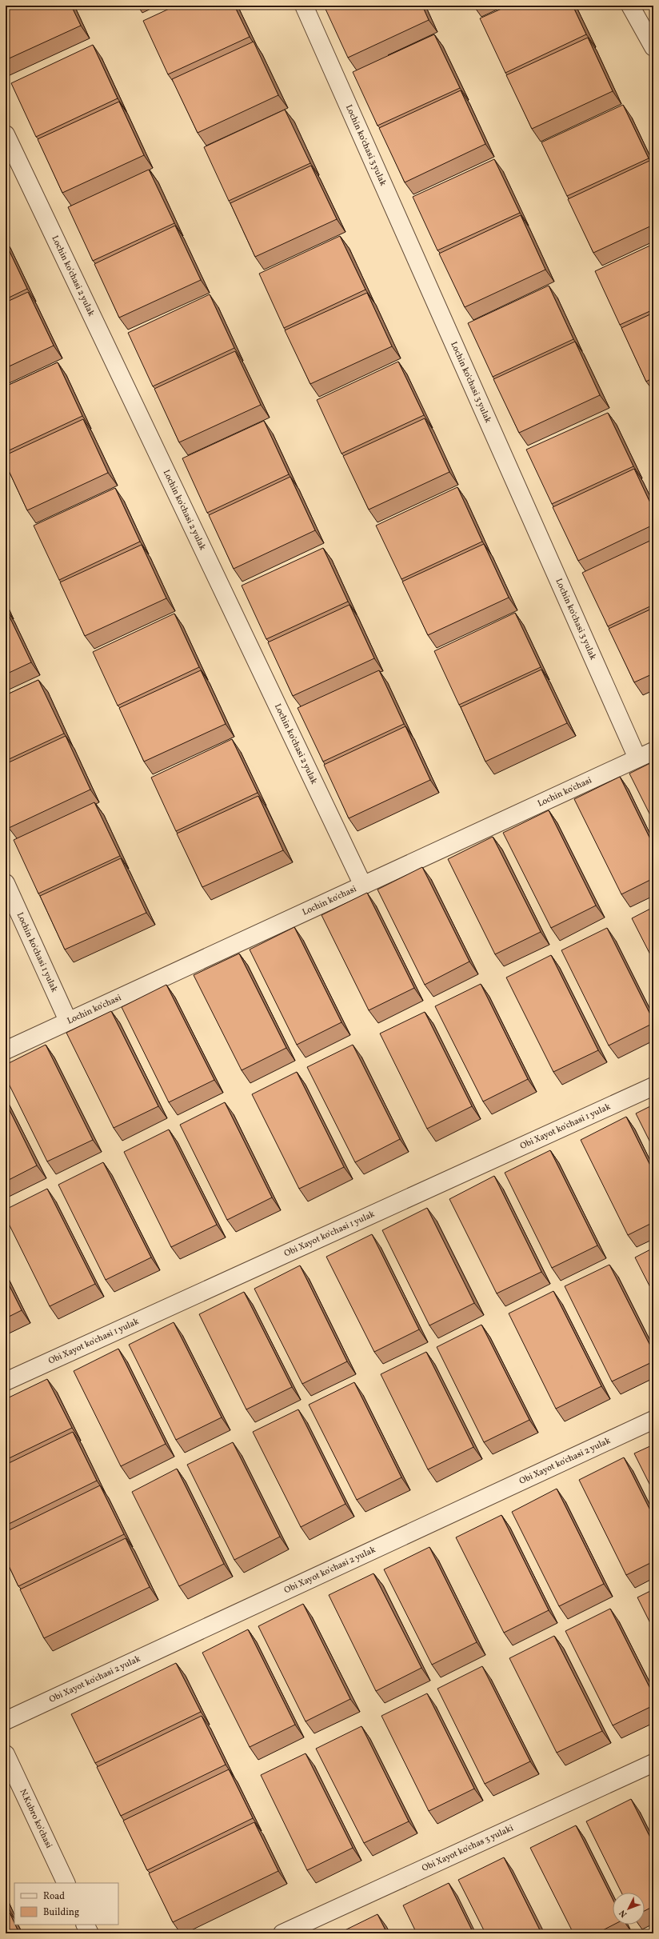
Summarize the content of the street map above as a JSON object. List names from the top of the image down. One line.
{"streets":{"street":["Lochin ko'chasi 3 yulak","Lochin ko'chasi 2 yulak","Lochin ko'chasi","Lochin ko'chasi 1 yulak","Obi Xayot ko'chasi 1 yulak","Obi Xayot ko'chasi 2 yulak","N.Kubro ko'chasi","Obi Xayot ko'chas 3 yulaki"]},"crossings":[["Lochin ko'chasi 3 yulak","Lochin ko'chasi"],["Lochin ko'chasi 2 yulak","Lochin ko'chasi"],["Lochin ko'chasi","Lochin ko'chasi 1 yulak"]],"legend":["Road","Building"],"north":"bottom left"}
